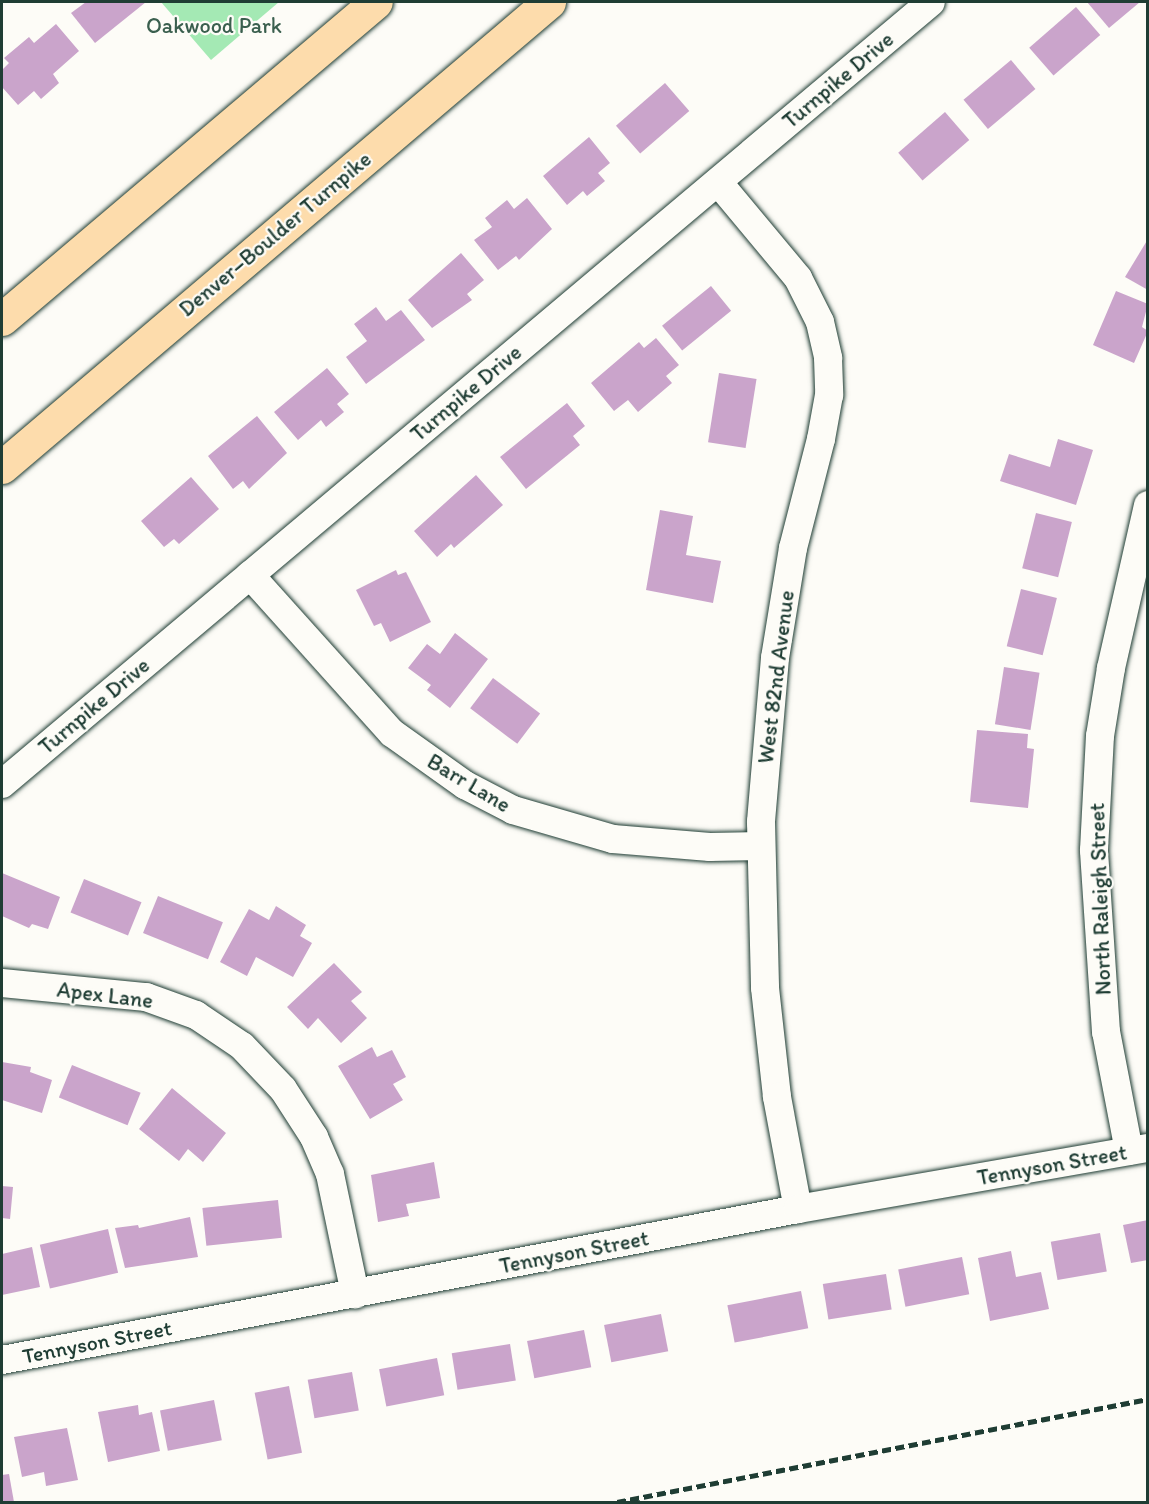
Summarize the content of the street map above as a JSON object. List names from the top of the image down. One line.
{"streets":{"highway":["Denver–Boulder Turnpike"],"street":["Turnpike Drive","West 82nd Avenue","Barr Lane","North Raleigh Street","Apex Lane","Tennyson Street"]},"crossings":[["Turnpike Drive","West 82nd Avenue"],["Turnpike Drive","Barr Lane"],["West 82nd Avenue","Barr Lane"],["West 82nd Avenue","Tennyson Street"],["North Raleigh Street","Tennyson Street"],["Apex Lane","Tennyson Street"]],"parks":["Oakwood Park"]}
